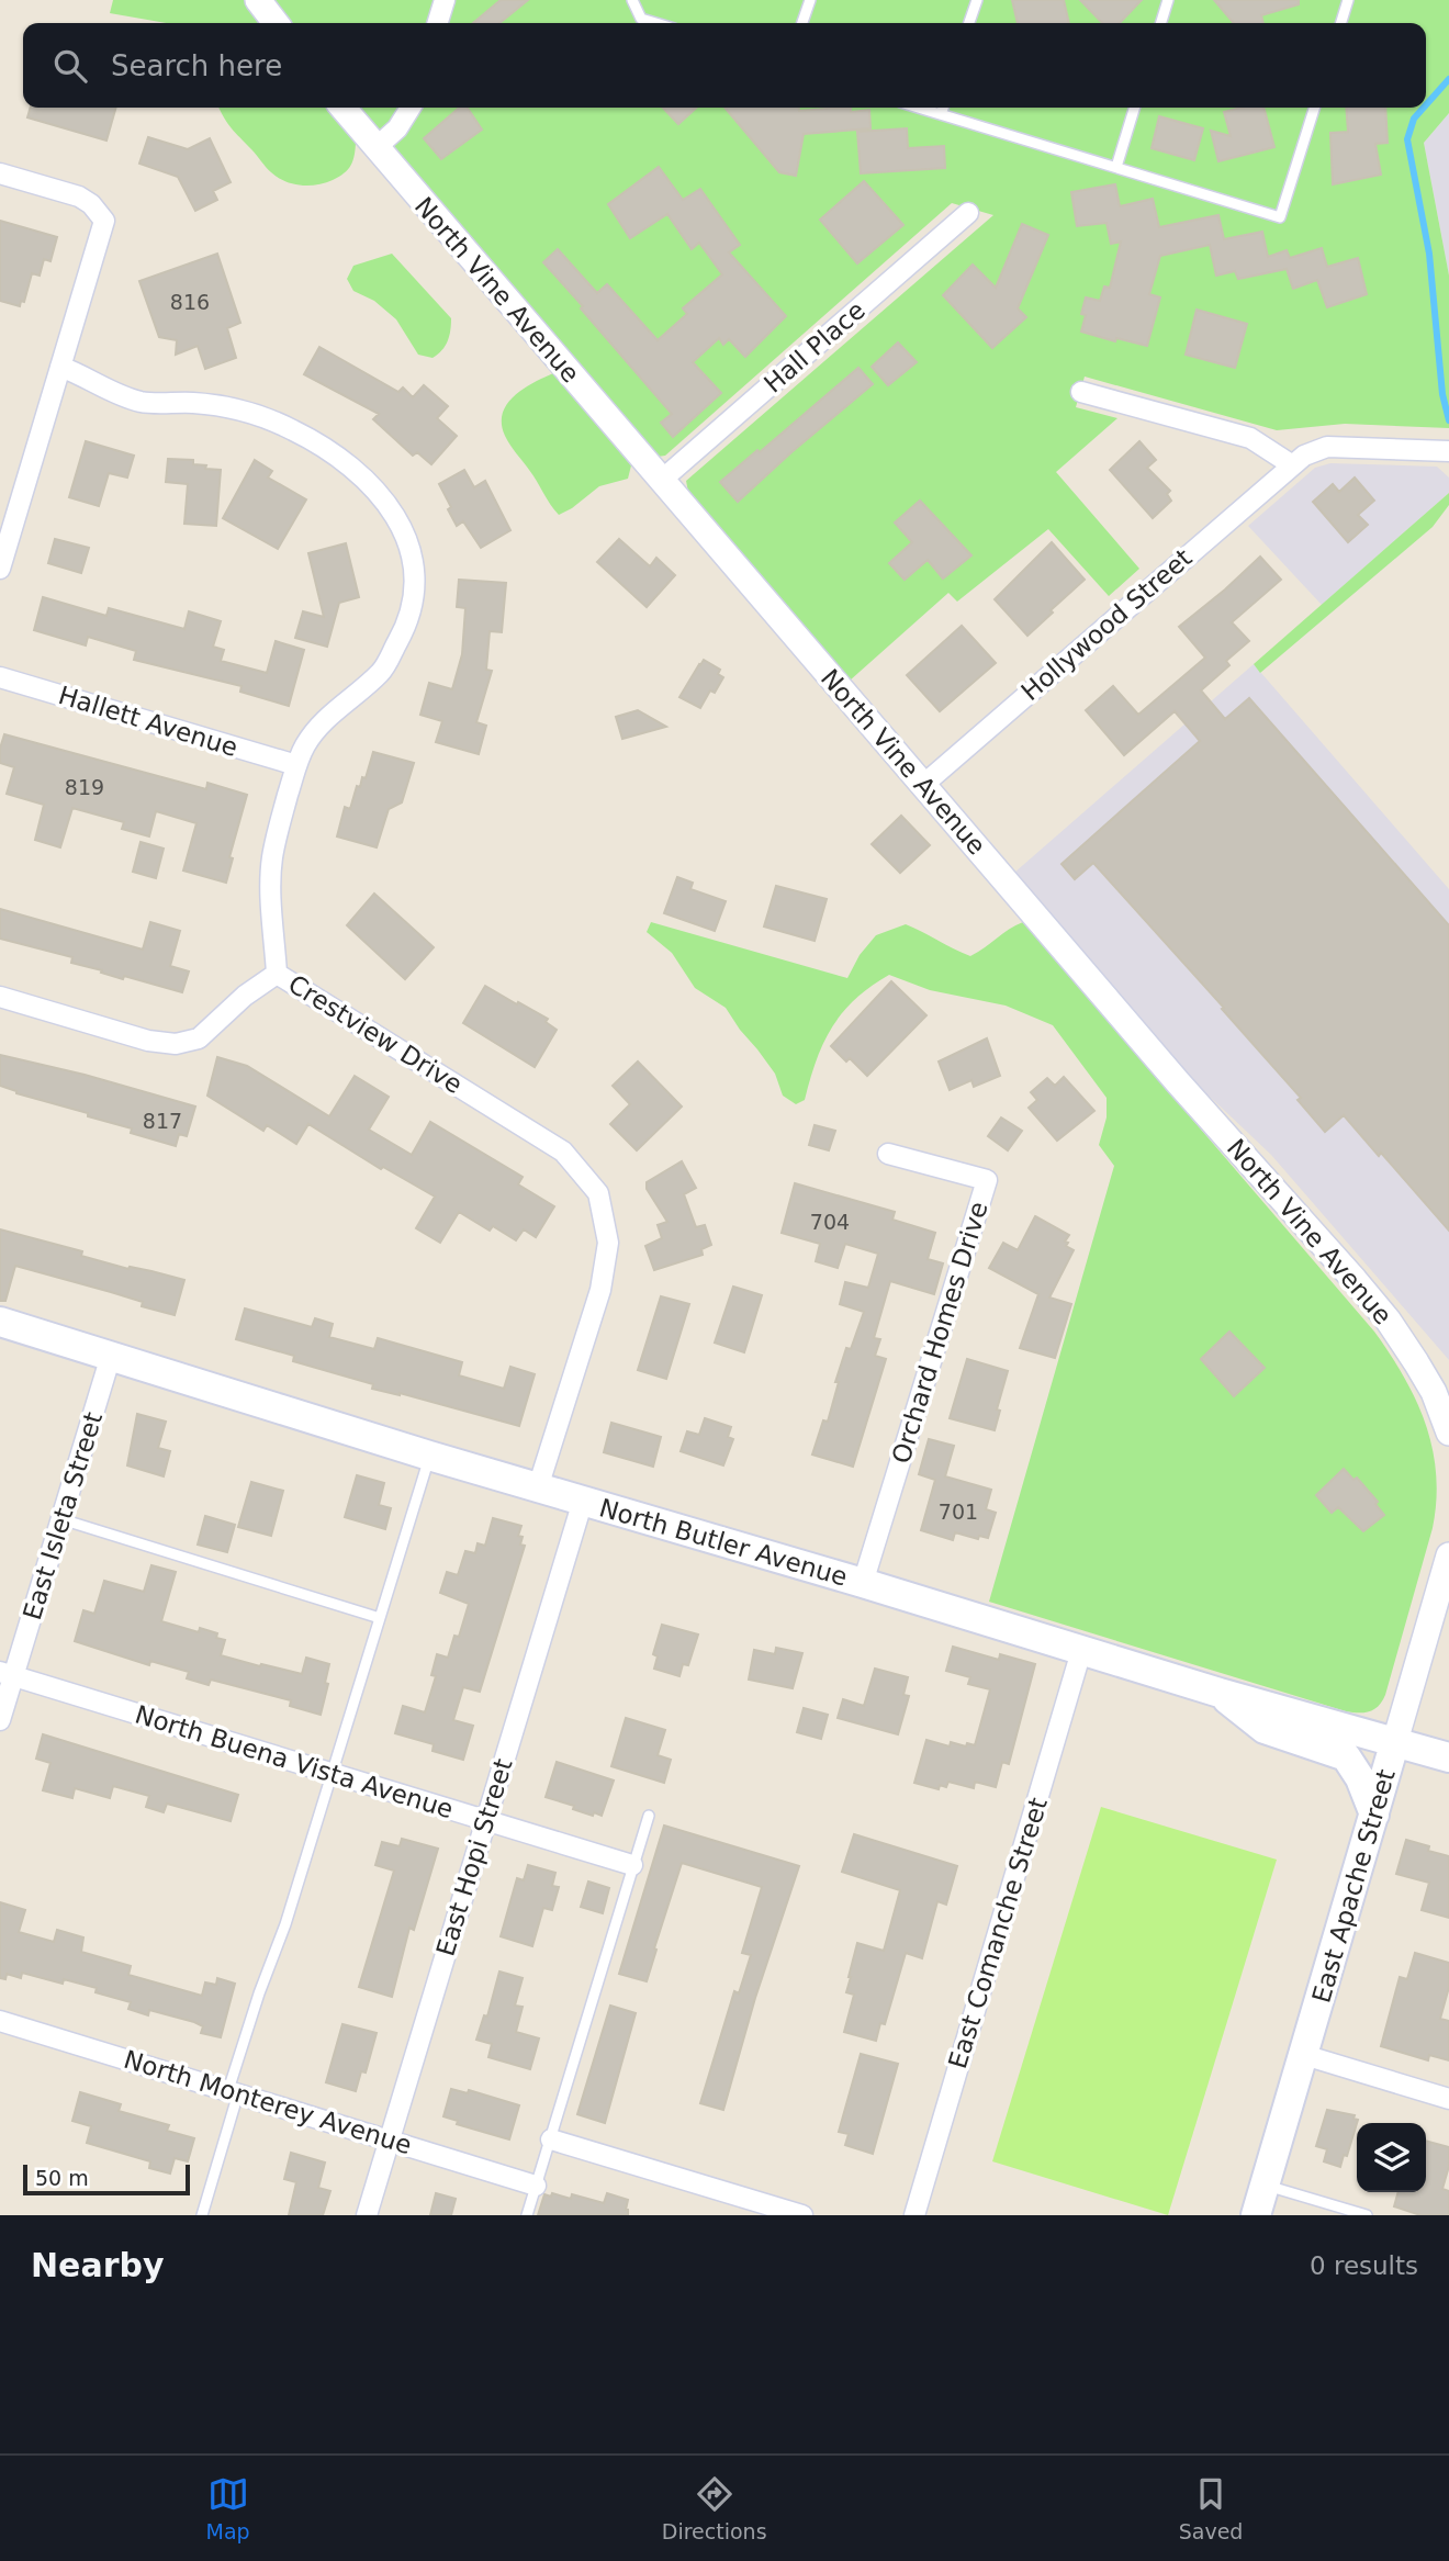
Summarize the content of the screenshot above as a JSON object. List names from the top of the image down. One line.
{"streets":{"main road":["North Butler Avenue","East Apache Street"],"street":["North Vine Avenue","Hall Place","Hollywood Street","Hallett Avenue","Crestview Drive","Orchard Homes Drive","East Isleta Street","North Buena Vista Avenue","East Hopi Street","East Comanche Street","North Monterey Avenue"]},"crossings":[["North Vine Avenue","Hall Place"],["North Vine Avenue","Hollywood Street"],["Hallett Avenue","Crestview Drive"],["Crestview Drive","North Butler Avenue"],["Orchard Homes Drive","North Butler Avenue"],["East Isleta Street","North Butler Avenue"],["East Isleta Street","North Buena Vista Avenue"],["North Butler Avenue","East Hopi Street"],["North Butler Avenue","East Apache Street"],["North Butler Avenue","East Comanche Street"],["North Buena Vista Avenue","East Hopi Street"],["East Hopi Street","North Monterey Avenue"]],"house_numbers":["816","819","817","704","701"],"scale_bar":"50 m","page":{"search":"Search here","scale":"50 m","heading":["Nearby","0 results"],"nav":["Map","Directions","Saved"]}}
